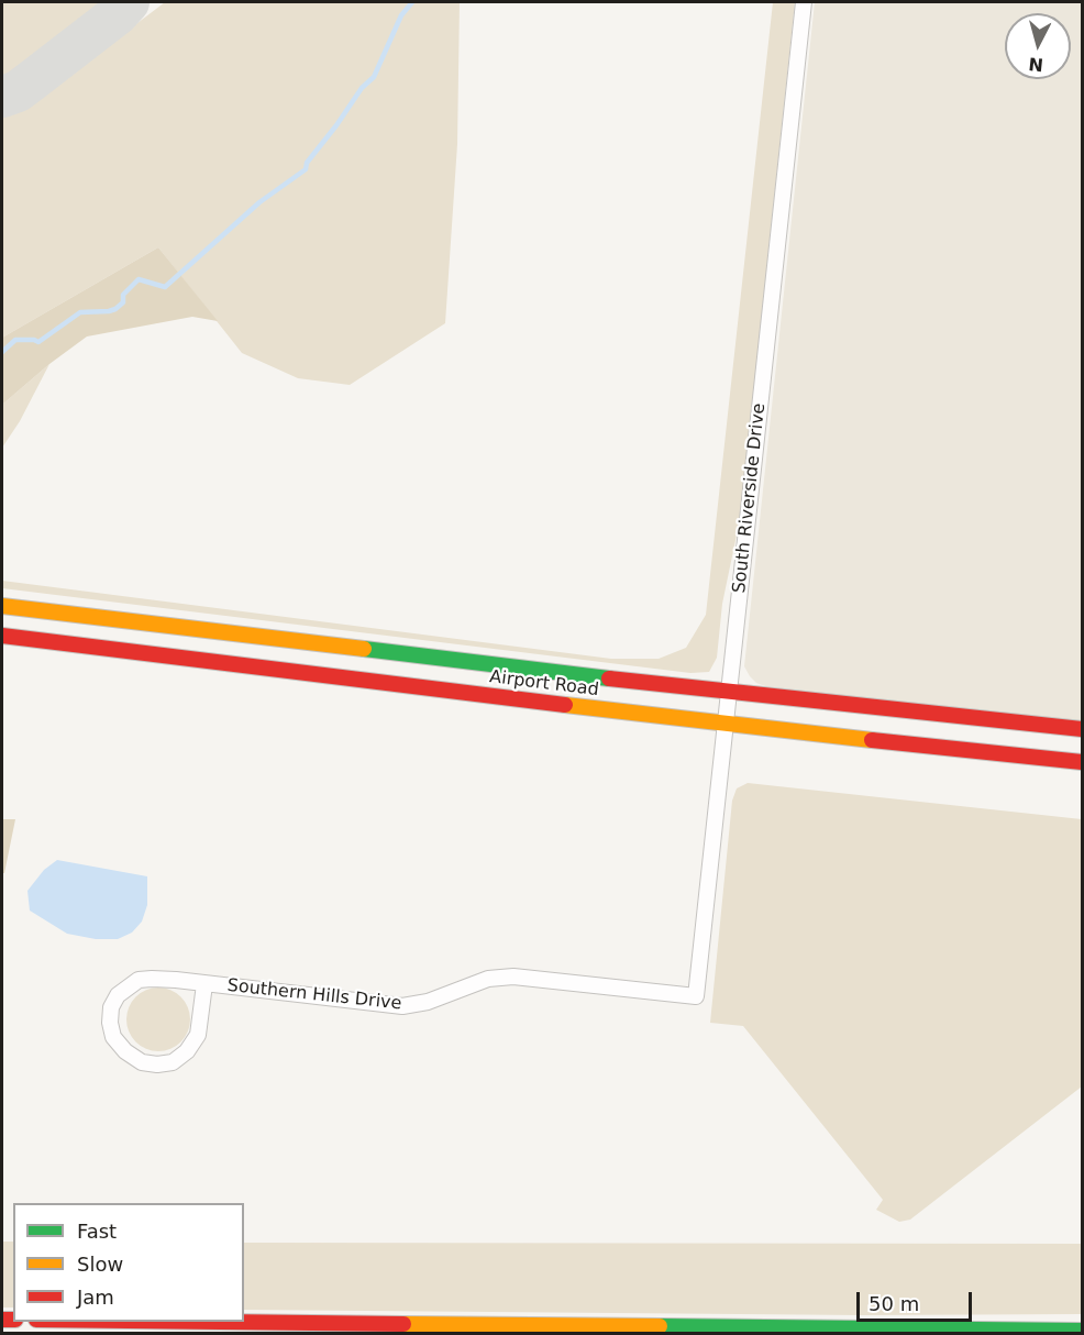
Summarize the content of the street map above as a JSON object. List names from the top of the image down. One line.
{"streets":{"main road":["Airport Road"],"street":["South Riverside Drive","Southern Hills Drive"]},"crossings":[["South Riverside Drive","Airport Road"],["South Riverside Drive","Southern Hills Drive"]],"legend":["Fast","Slow","Jam"],"scale_bar":"50 m","north":"bottom"}
